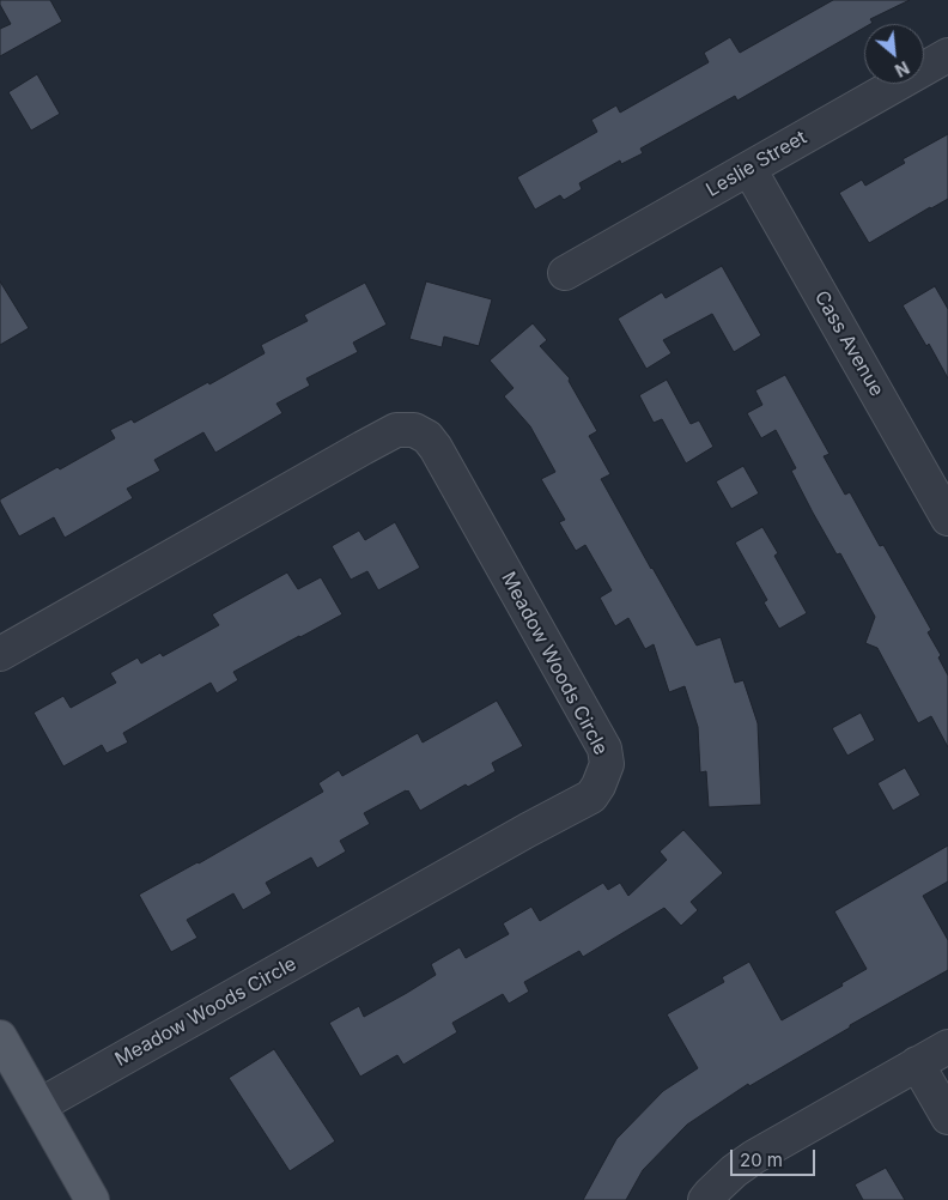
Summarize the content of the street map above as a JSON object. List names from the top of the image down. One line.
{"streets":{"street":["Leslie Street","Cass Avenue","Meadow Woods Circle"]},"crossings":[["Leslie Street","Cass Avenue"]],"scale_bar":"20 m","north":"bottom right"}
